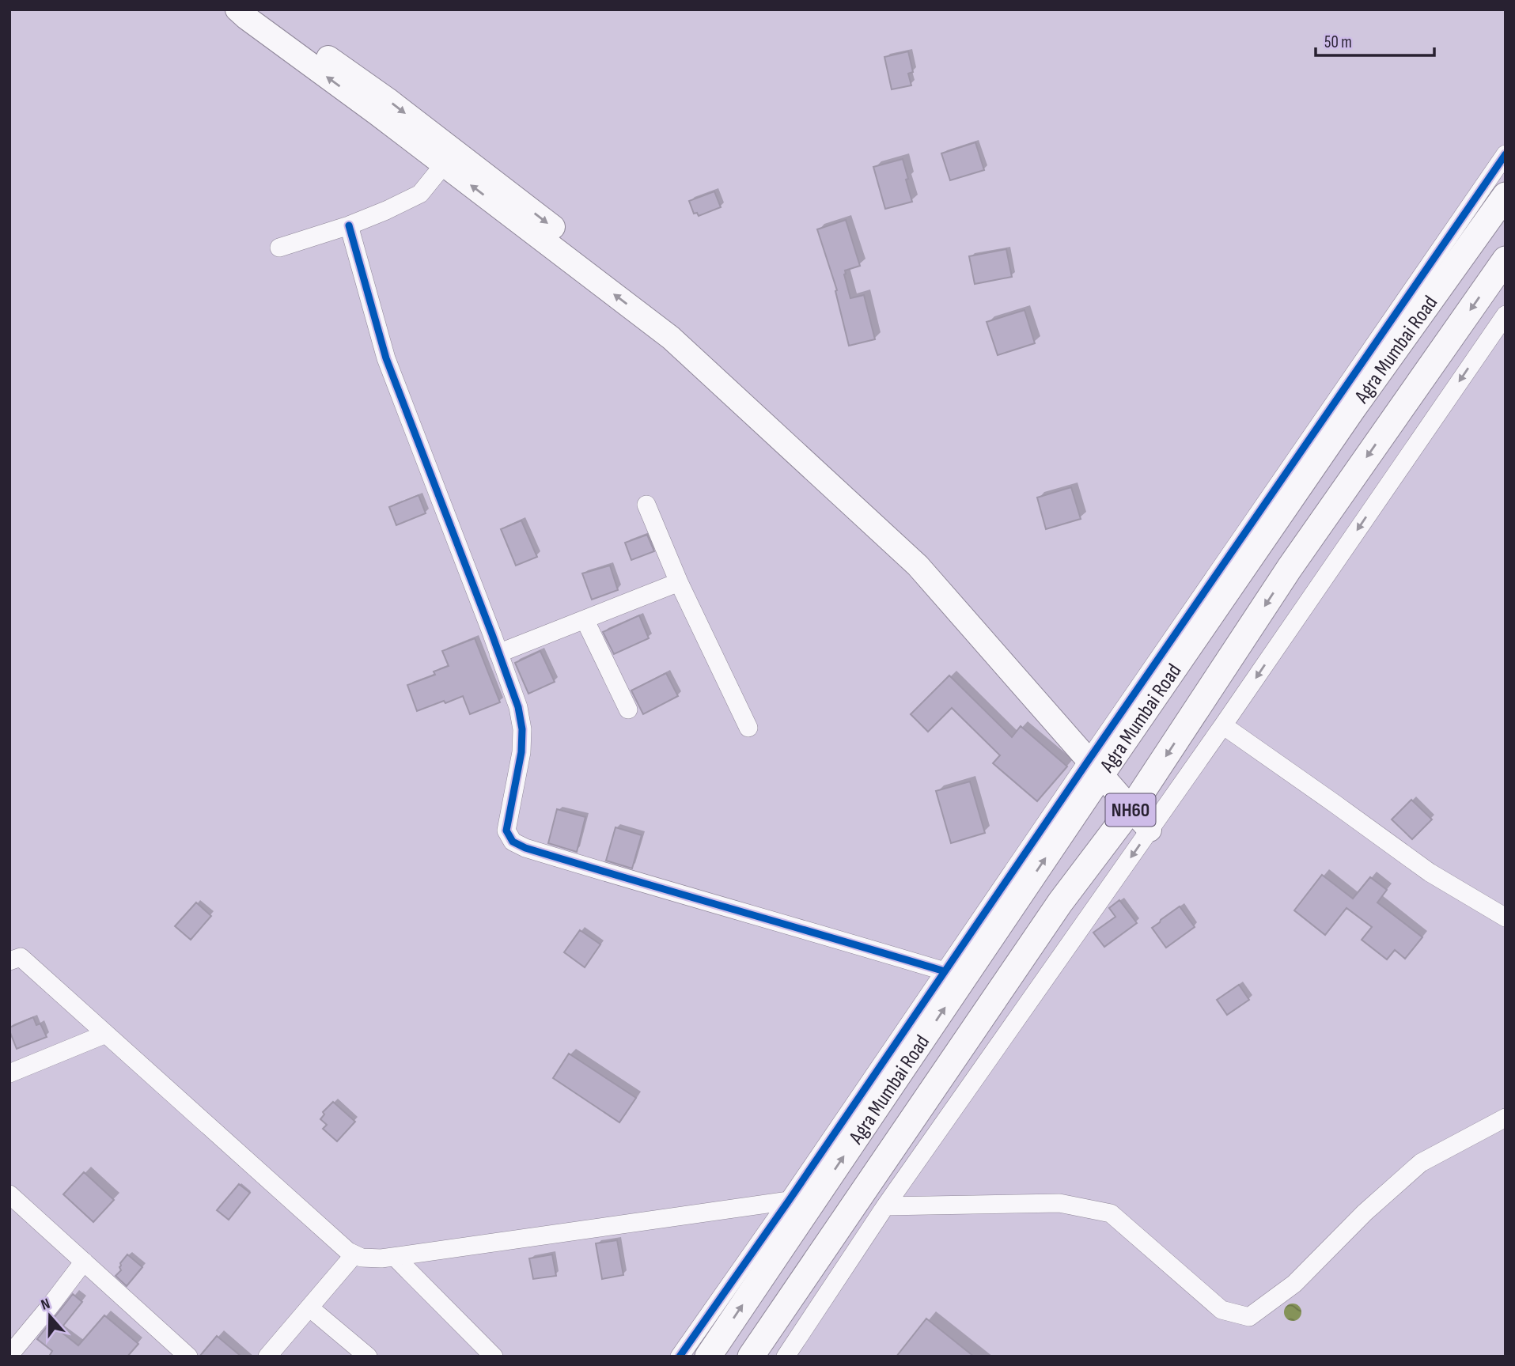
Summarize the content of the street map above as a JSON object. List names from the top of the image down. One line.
{"streets":{"highway":["Agra Mumbai Road","NH60"]},"scale_bar":"50 m","north":"top"}
